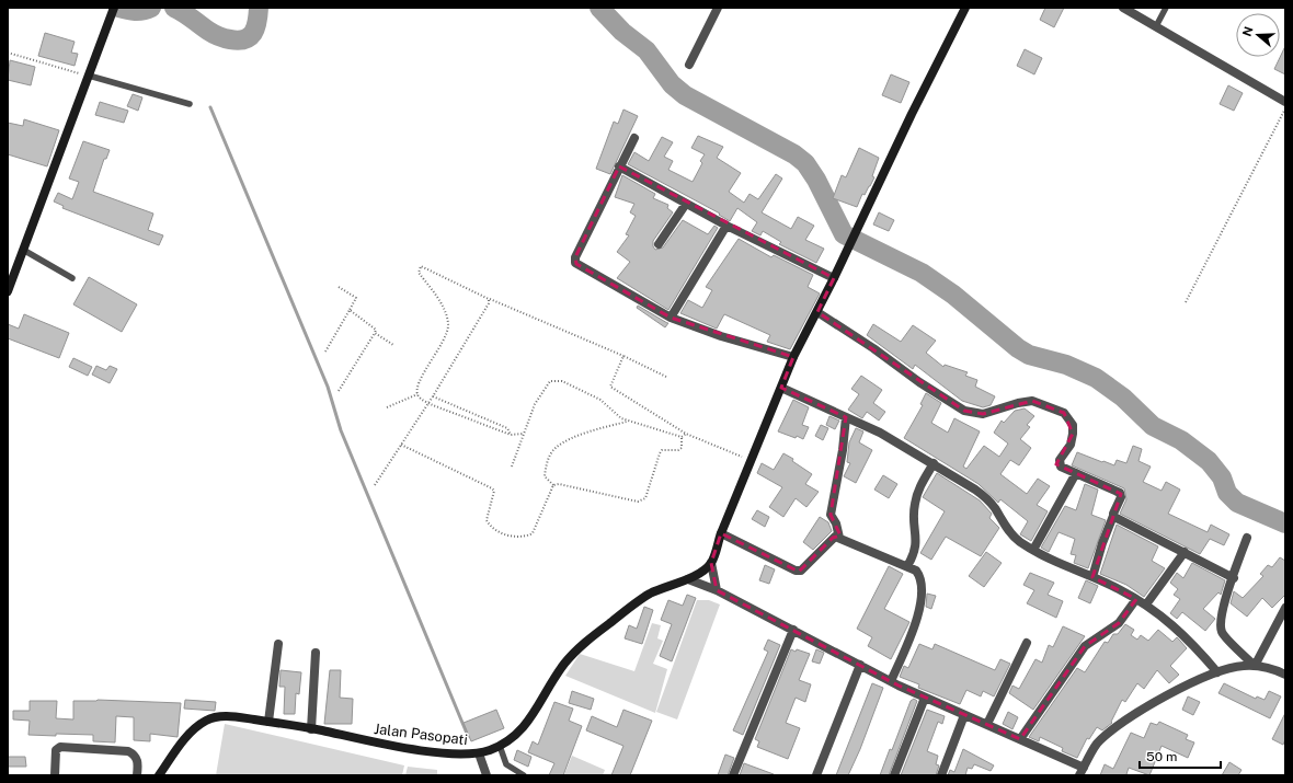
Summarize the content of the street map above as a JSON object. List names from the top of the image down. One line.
{"streets":{"street":["Jalan Pasopati"]},"scale_bar":"50 m","north":"left"}
